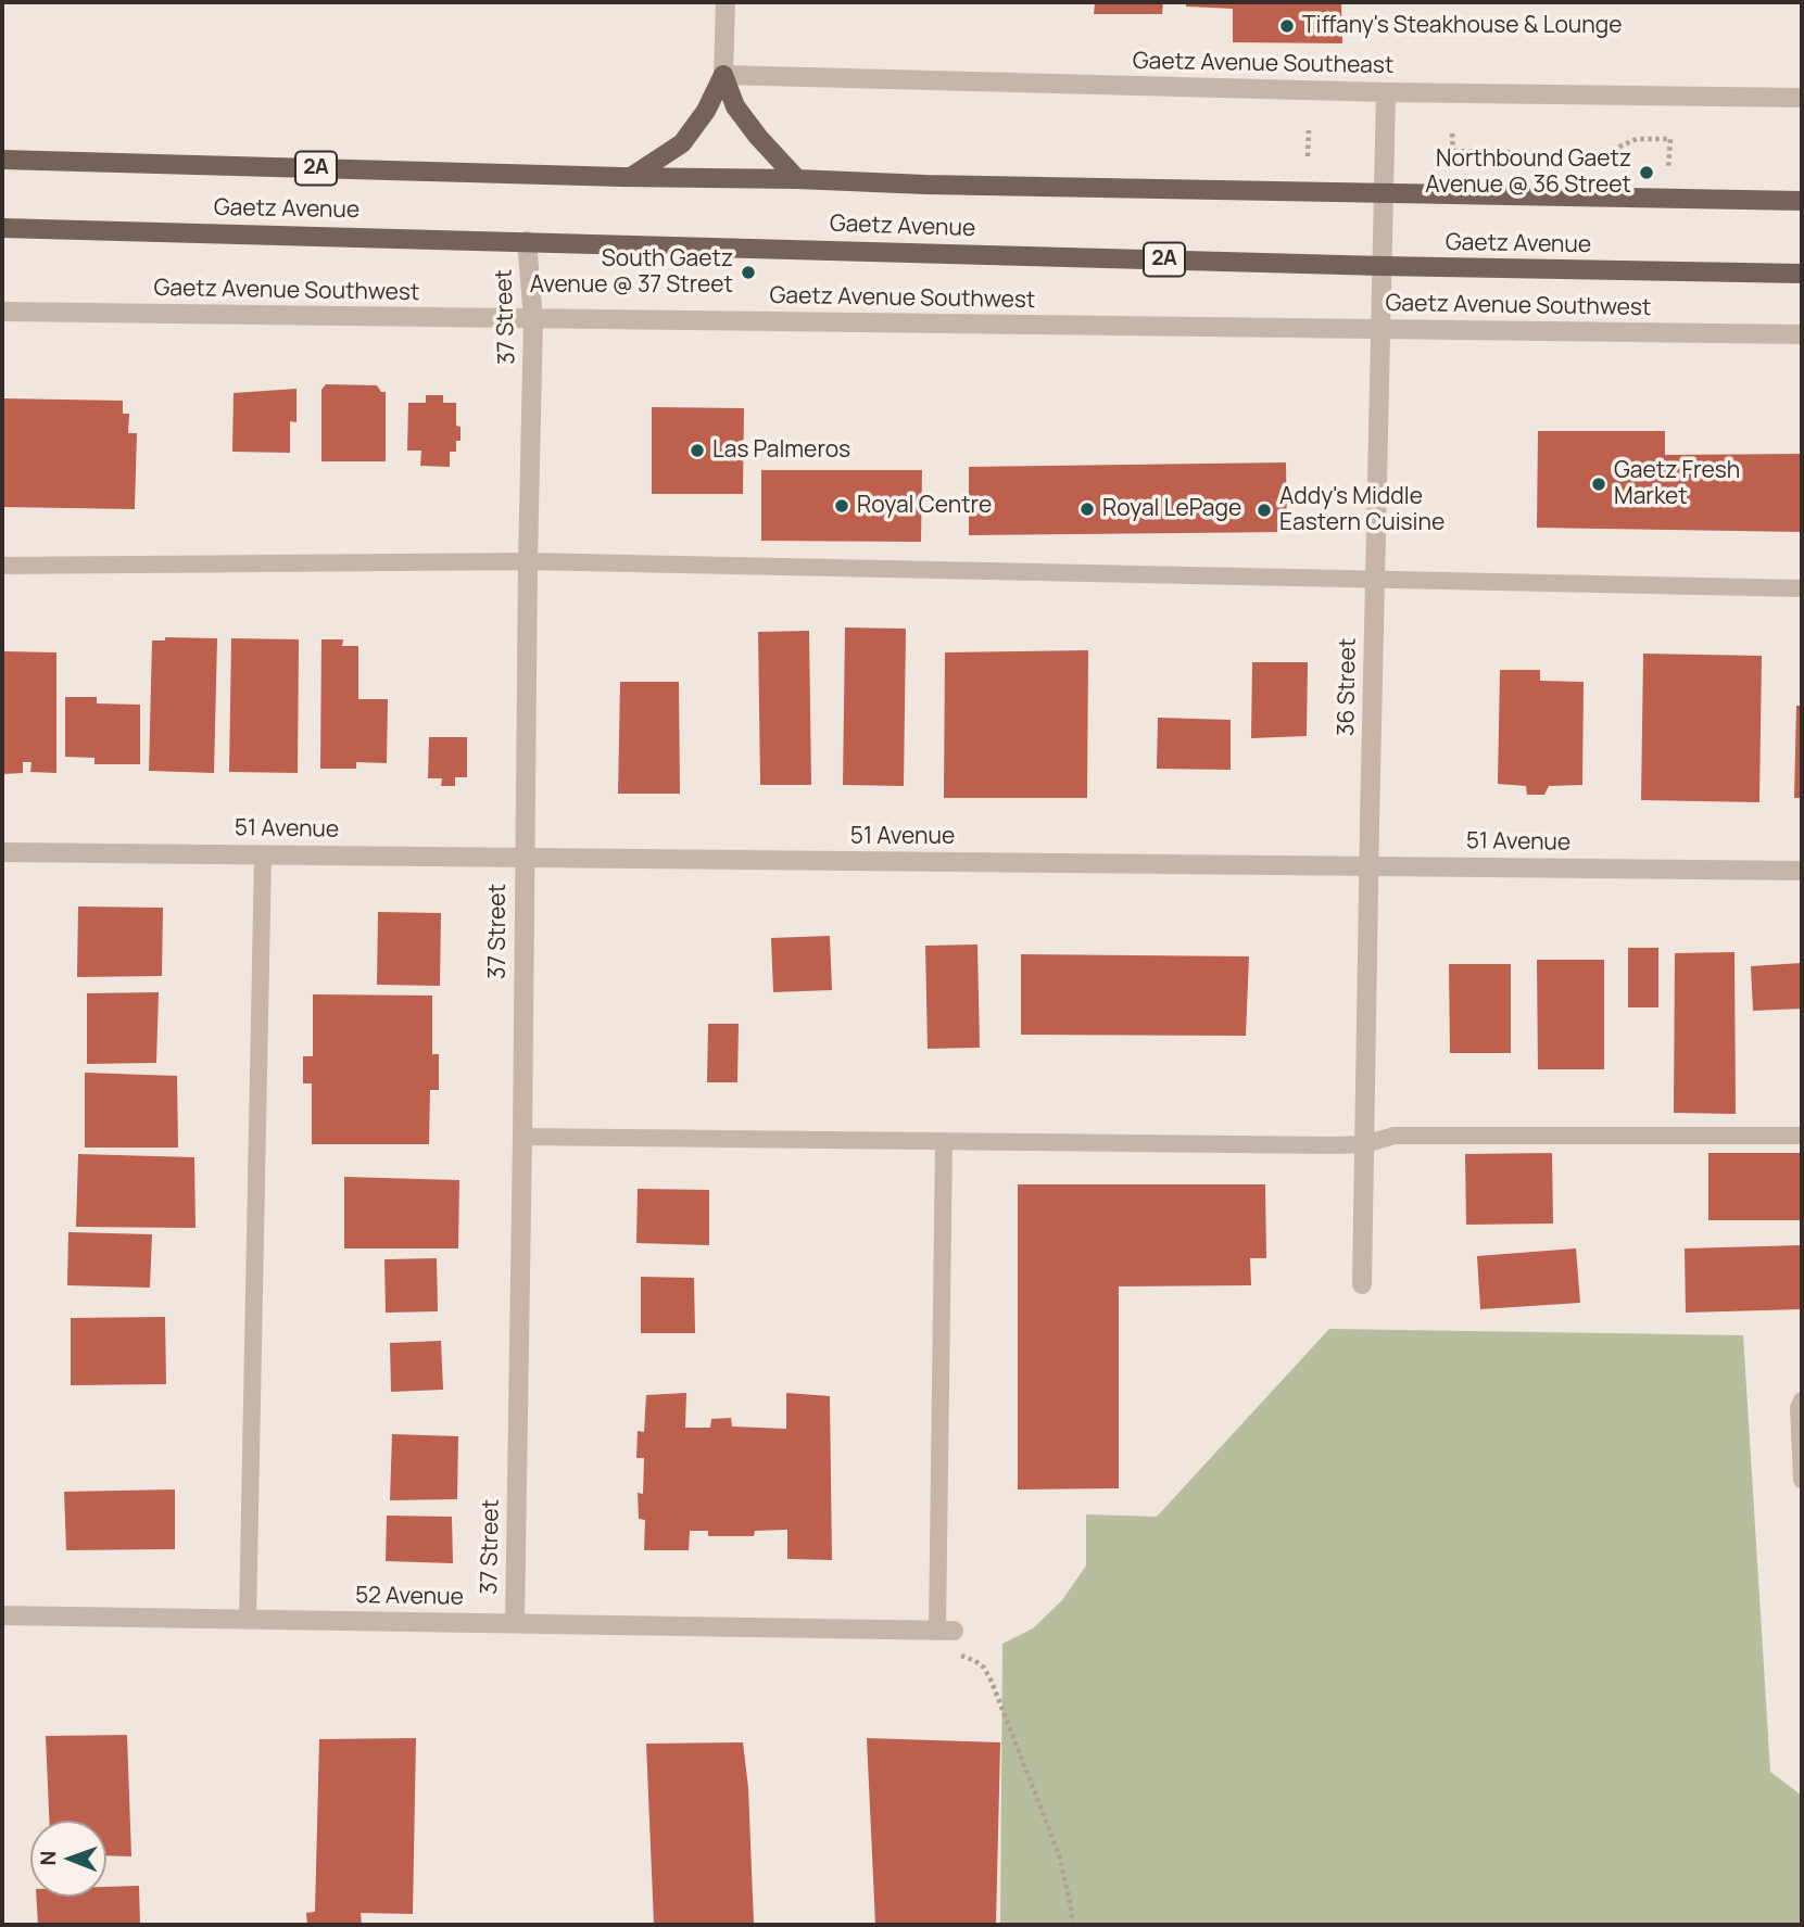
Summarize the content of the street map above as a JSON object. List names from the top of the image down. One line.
{"streets":{"main road":["2A","Gaetz Avenue"],"street":["Gaetz Avenue Southeast","Gaetz Avenue Southwest","37 Street","36 Street","51 Avenue","52 Avenue"]},"crossings":[["Gaetz Avenue Southeast","36 Street"],["Gaetz Avenue","37 Street"],["Gaetz Avenue","36 Street"],["Gaetz Avenue Southwest","37 Street"],["Gaetz Avenue Southwest","36 Street"],["37 Street","51 Avenue"],["37 Street","52 Avenue"],["36 Street","51 Avenue"]],"places":["Tiffany's Steakhouse & Lounge","Northbound Gaetz Avenue @ 36 Street","South Gaetz Avenue @ 37 Street","Las Palmeros","Gaetz Fresh Market","Royal Centre","Royal LePage","Addy's Middle Eastern Cuisine"],"north":"left"}
